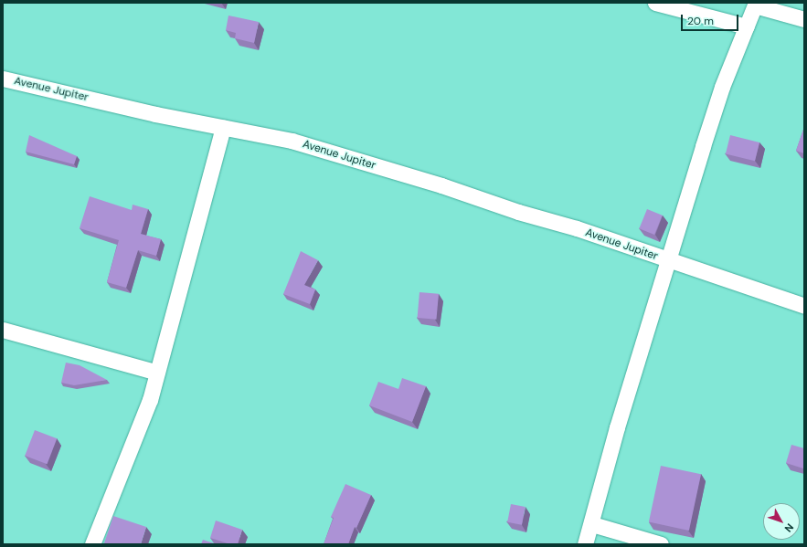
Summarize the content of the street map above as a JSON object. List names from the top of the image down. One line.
{"streets":{"street":["Avenue Jupiter"]},"scale_bar":"20 m","north":"bottom right"}
